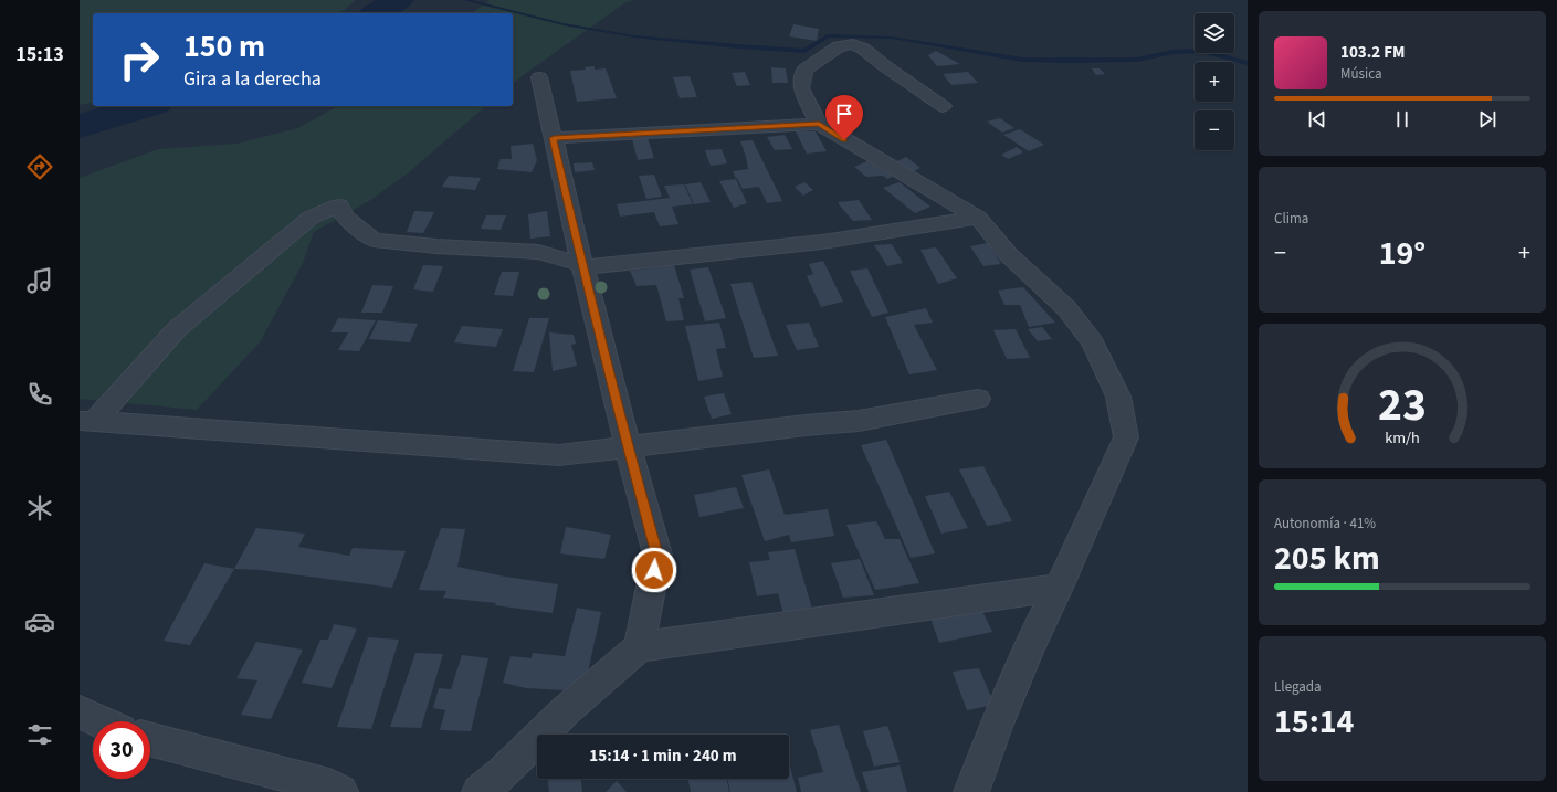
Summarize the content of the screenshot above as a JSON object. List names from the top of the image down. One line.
{"page":{"tabs":"15:13","map_buttons":["+","−"],"turn":["150 m","Gira a la derecha"],"song":["103.2 FM","Música"],"tile":["Clima",["Autonomía · 41%","205 km"],["Llegada","15:14"]],"heat":["−","19°","+"],"limit":"30","trip":"15:14 · 1 min · 240 m","gauge":["23","km/h"]}}
